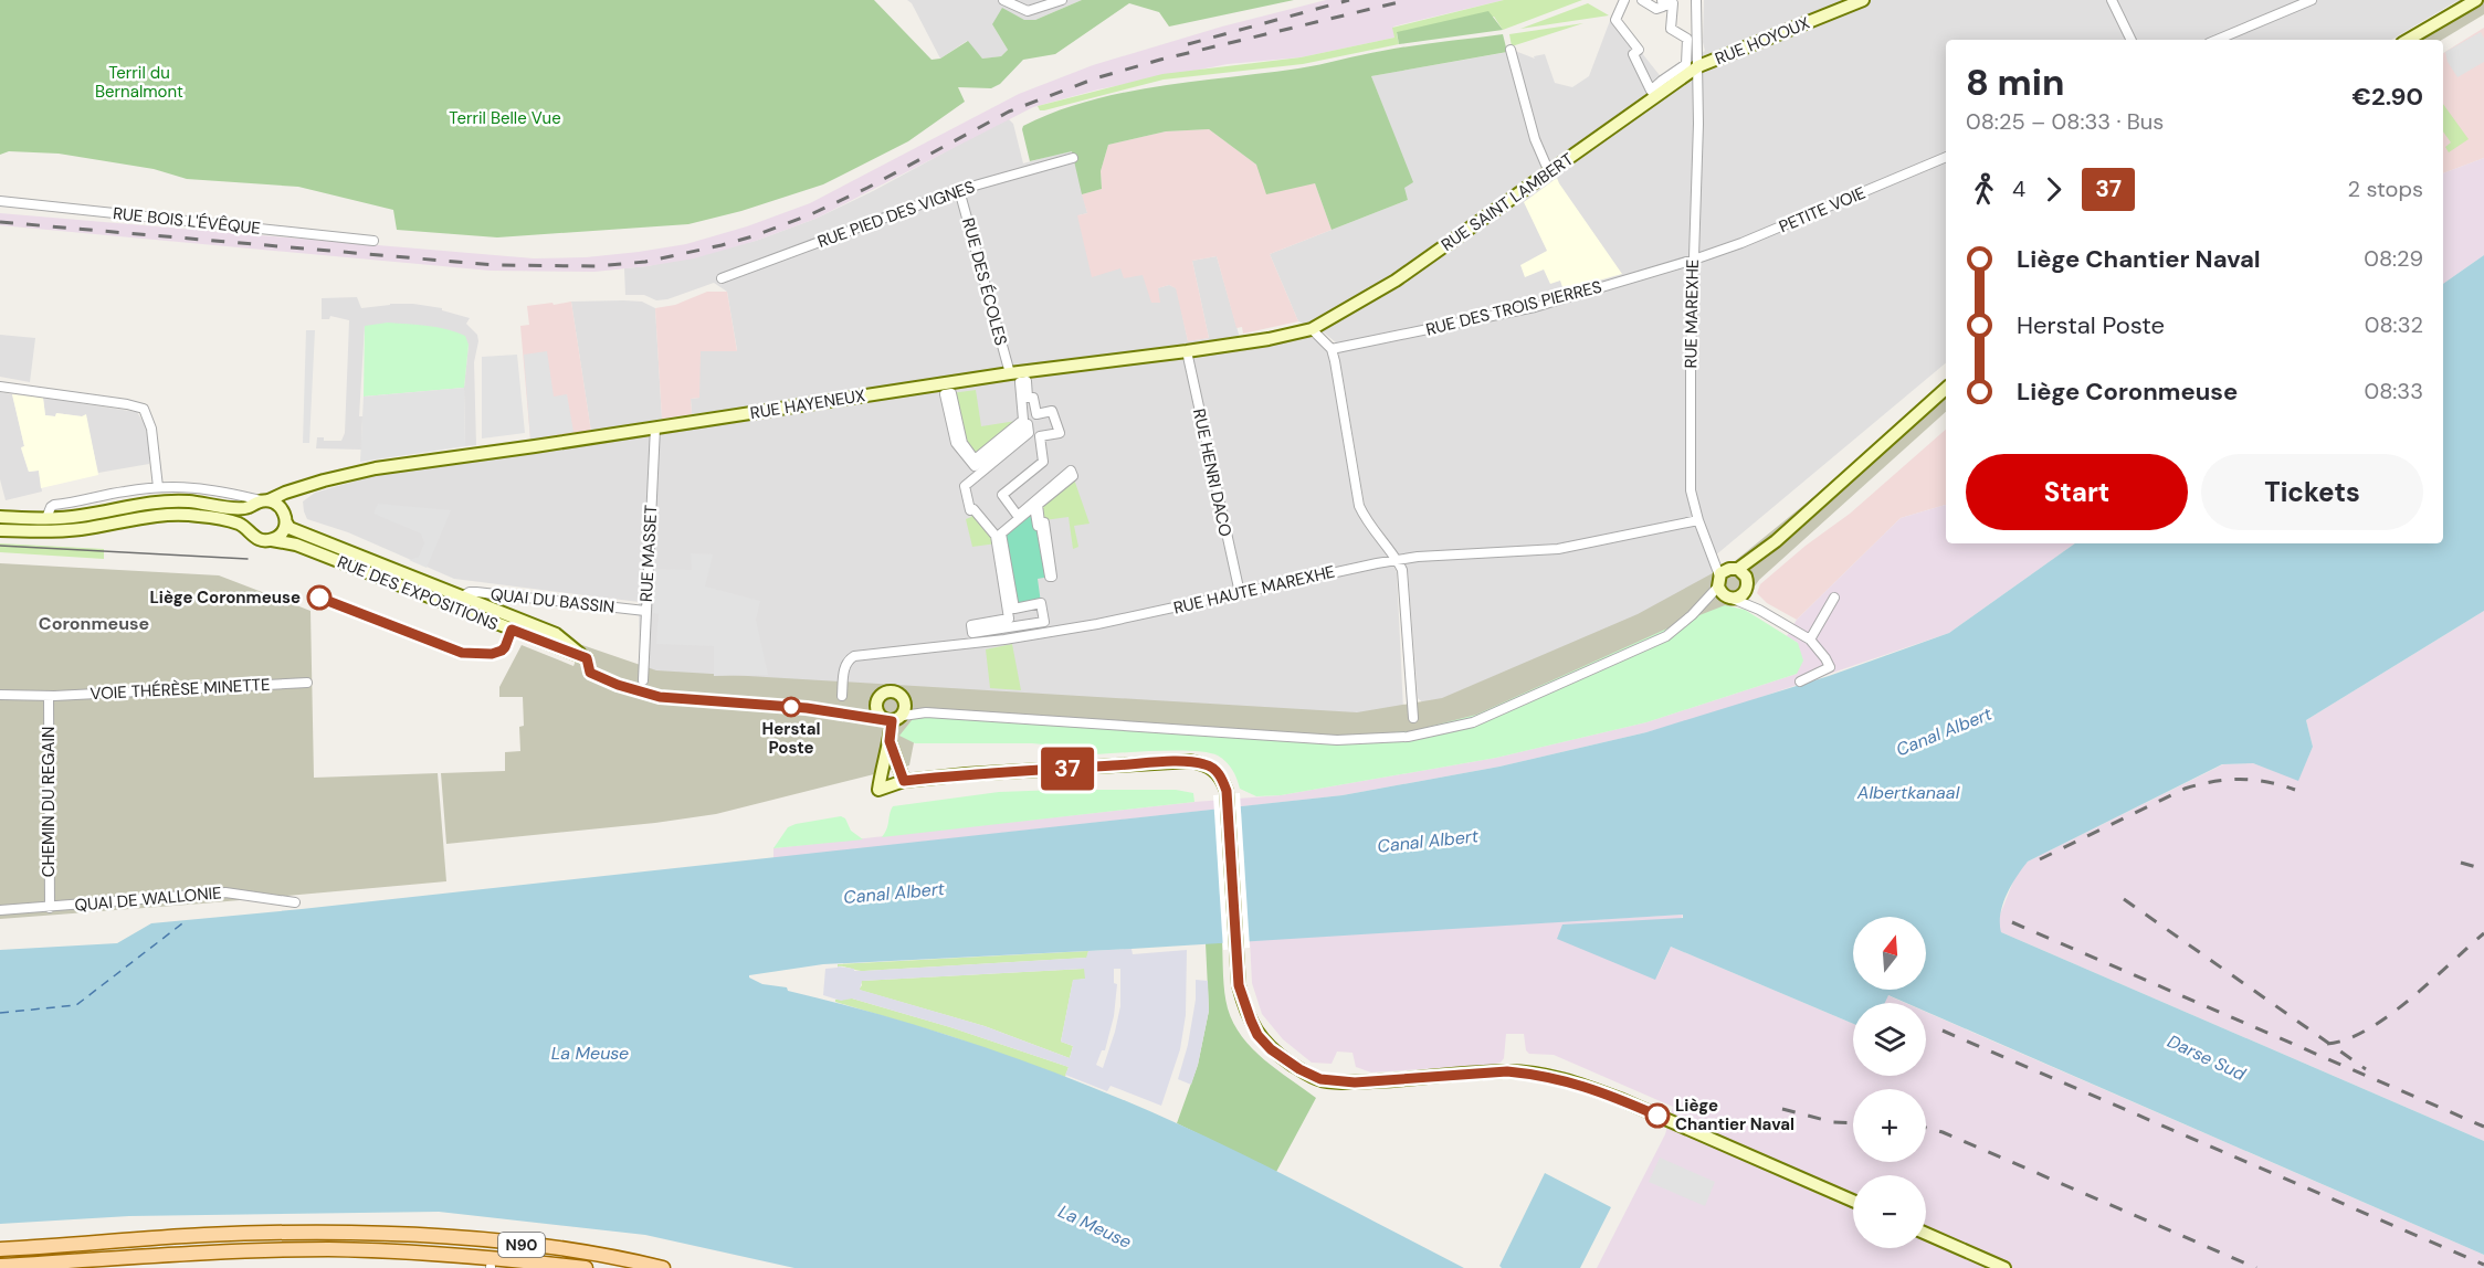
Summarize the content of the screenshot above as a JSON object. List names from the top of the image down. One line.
{"streets":{"main road":["N90"],"street":["RUE HOYOUX","RUE SAINT LAMBERT","PETITE VOIE","RUE PIED DES VIGNES","RUE BOIS L'ÉVÊQUE","RUE DES ÉCOLES","RUE DES TROIS PIERRES","RUE MAREXHE","RUE HAYENEUX","RUE HENRI DACO","RUE MASSET","RUE HAUTE MAREXHE","RUE DES EXPOSITIONS","QUAI DU BASSIN","VOIE THÉRÈSE MINETTE","CHEMIN DU REGAIN","QUAI DE WALLONIE"]},"crossings":[["RUE HOYOUX","RUE SAINT LAMBERT"],["RUE HOYOUX","RUE MAREXHE"],["RUE SAINT LAMBERT","RUE MAREXHE"],["RUE SAINT LAMBERT","RUE HAYENEUX"],["PETITE VOIE","RUE DES TROIS PIERRES"],["PETITE VOIE","RUE MAREXHE"],["RUE PIED DES VIGNES","RUE DES ÉCOLES"],["RUE DES ÉCOLES","RUE HAYENEUX"],["RUE DES TROIS PIERRES","RUE MAREXHE"],["RUE MAREXHE","RUE HAUTE MAREXHE"],["RUE HAYENEUX","RUE HENRI DACO"],["RUE HAYENEUX","RUE MASSET"],["RUE HAYENEUX","RUE DES EXPOSITIONS"],["RUE HENRI DACO","RUE HAUTE MAREXHE"],["RUE MASSET","QUAI DU BASSIN"],["RUE DES EXPOSITIONS","QUAI DU BASSIN"],["VOIE THÉRÈSE MINETTE","CHEMIN DU REGAIN"],["CHEMIN DU REGAIN","QUAI DE WALLONIE"]],"districts":["Coronmeuse"],"water":["Canal Albert","Albertkanaal","La Meuse","Darse Sud"],"parks":["Terril du Bernalmont","Terril Belle Vue"],"places":["Liège Coronmeuse","Herstal Poste","Liège Chantier Naval"],"lines":["bus line 37"],"north":"top","page":{"on_map":"37","heading":["8 min","08:25 – 08:33 · Bus","€2.90"],"legs":["4","37","2 stops"],"list":[{"name":"Liège Chantier Naval","value":"08:29"},{"name":"Herstal Poste","value":"08:32"},{"name":"Liège Coronmeuse","value":"08:33"}],"buttons":["Start","Tickets"],"map_buttons":["+","−"]}}
